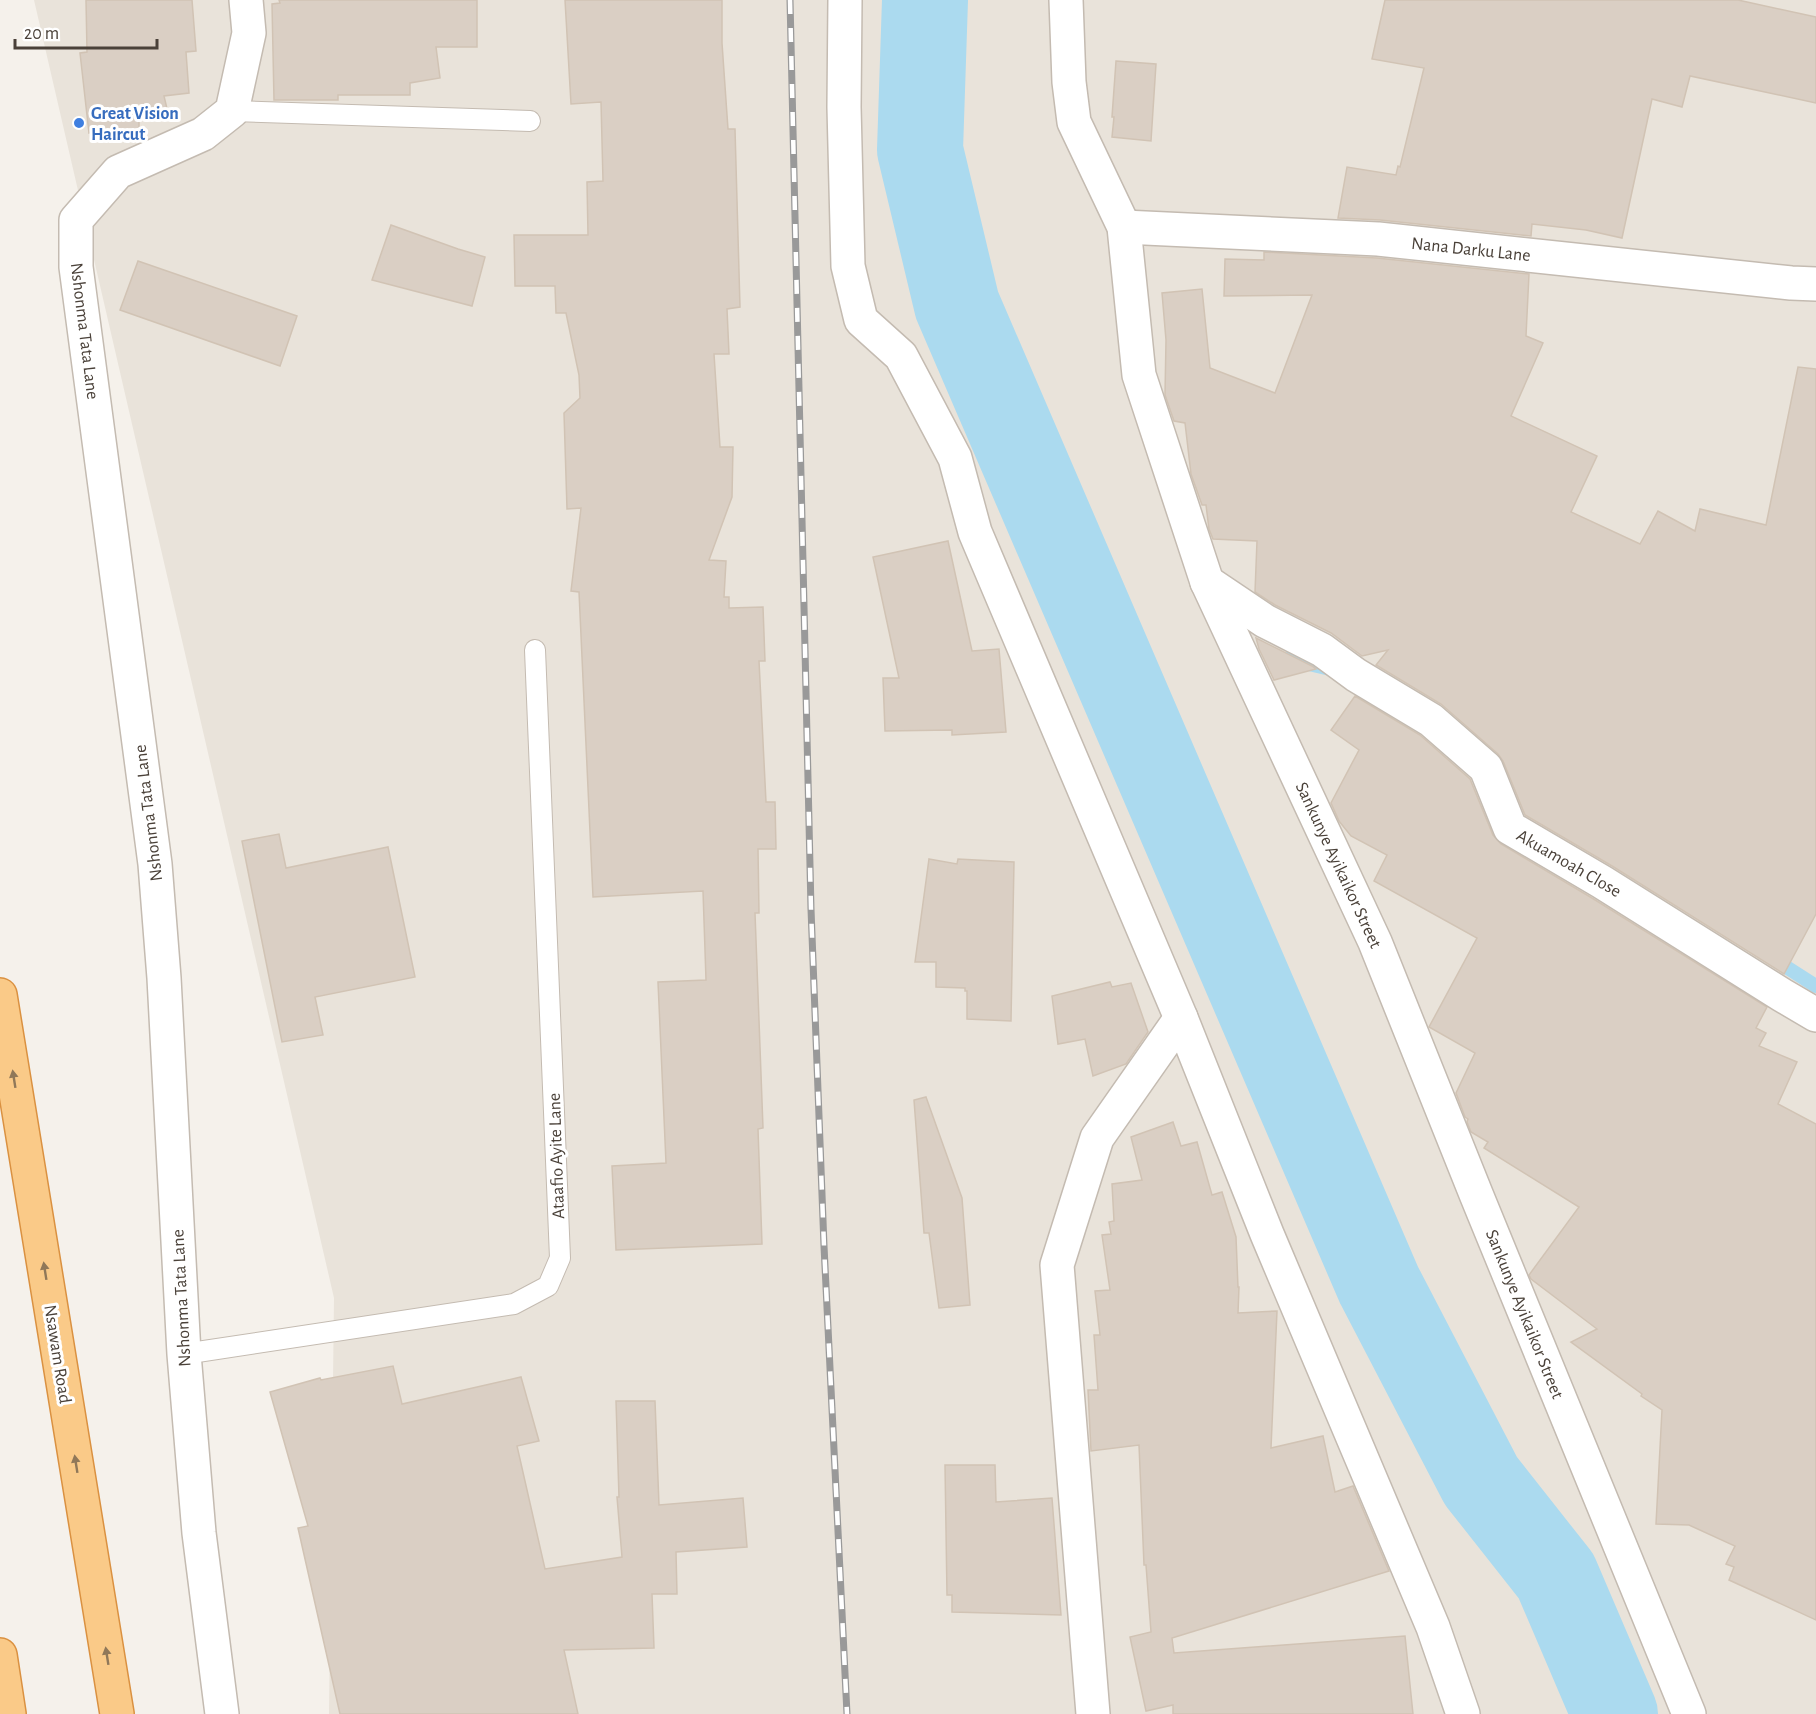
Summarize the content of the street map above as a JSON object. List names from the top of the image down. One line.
{"streets":{"highway":["Nsawam Road"],"street":["Nana Darku Lane","Nshonma Tata Lane","Akuamoah Close","Sankunye Ayikaikor Street"],"lane":["Ataafio Ayite Lane"]},"crossings":[["Nana Darku Lane","Sankunye Ayikaikor Street"],["Nshonma Tata Lane","Ataafio Ayite Lane"],["Akuamoah Close","Sankunye Ayikaikor Street"]],"one_way":["Nsawam Road"],"places":["Great Vision Haircut"],"scale_bar":"20 m"}
